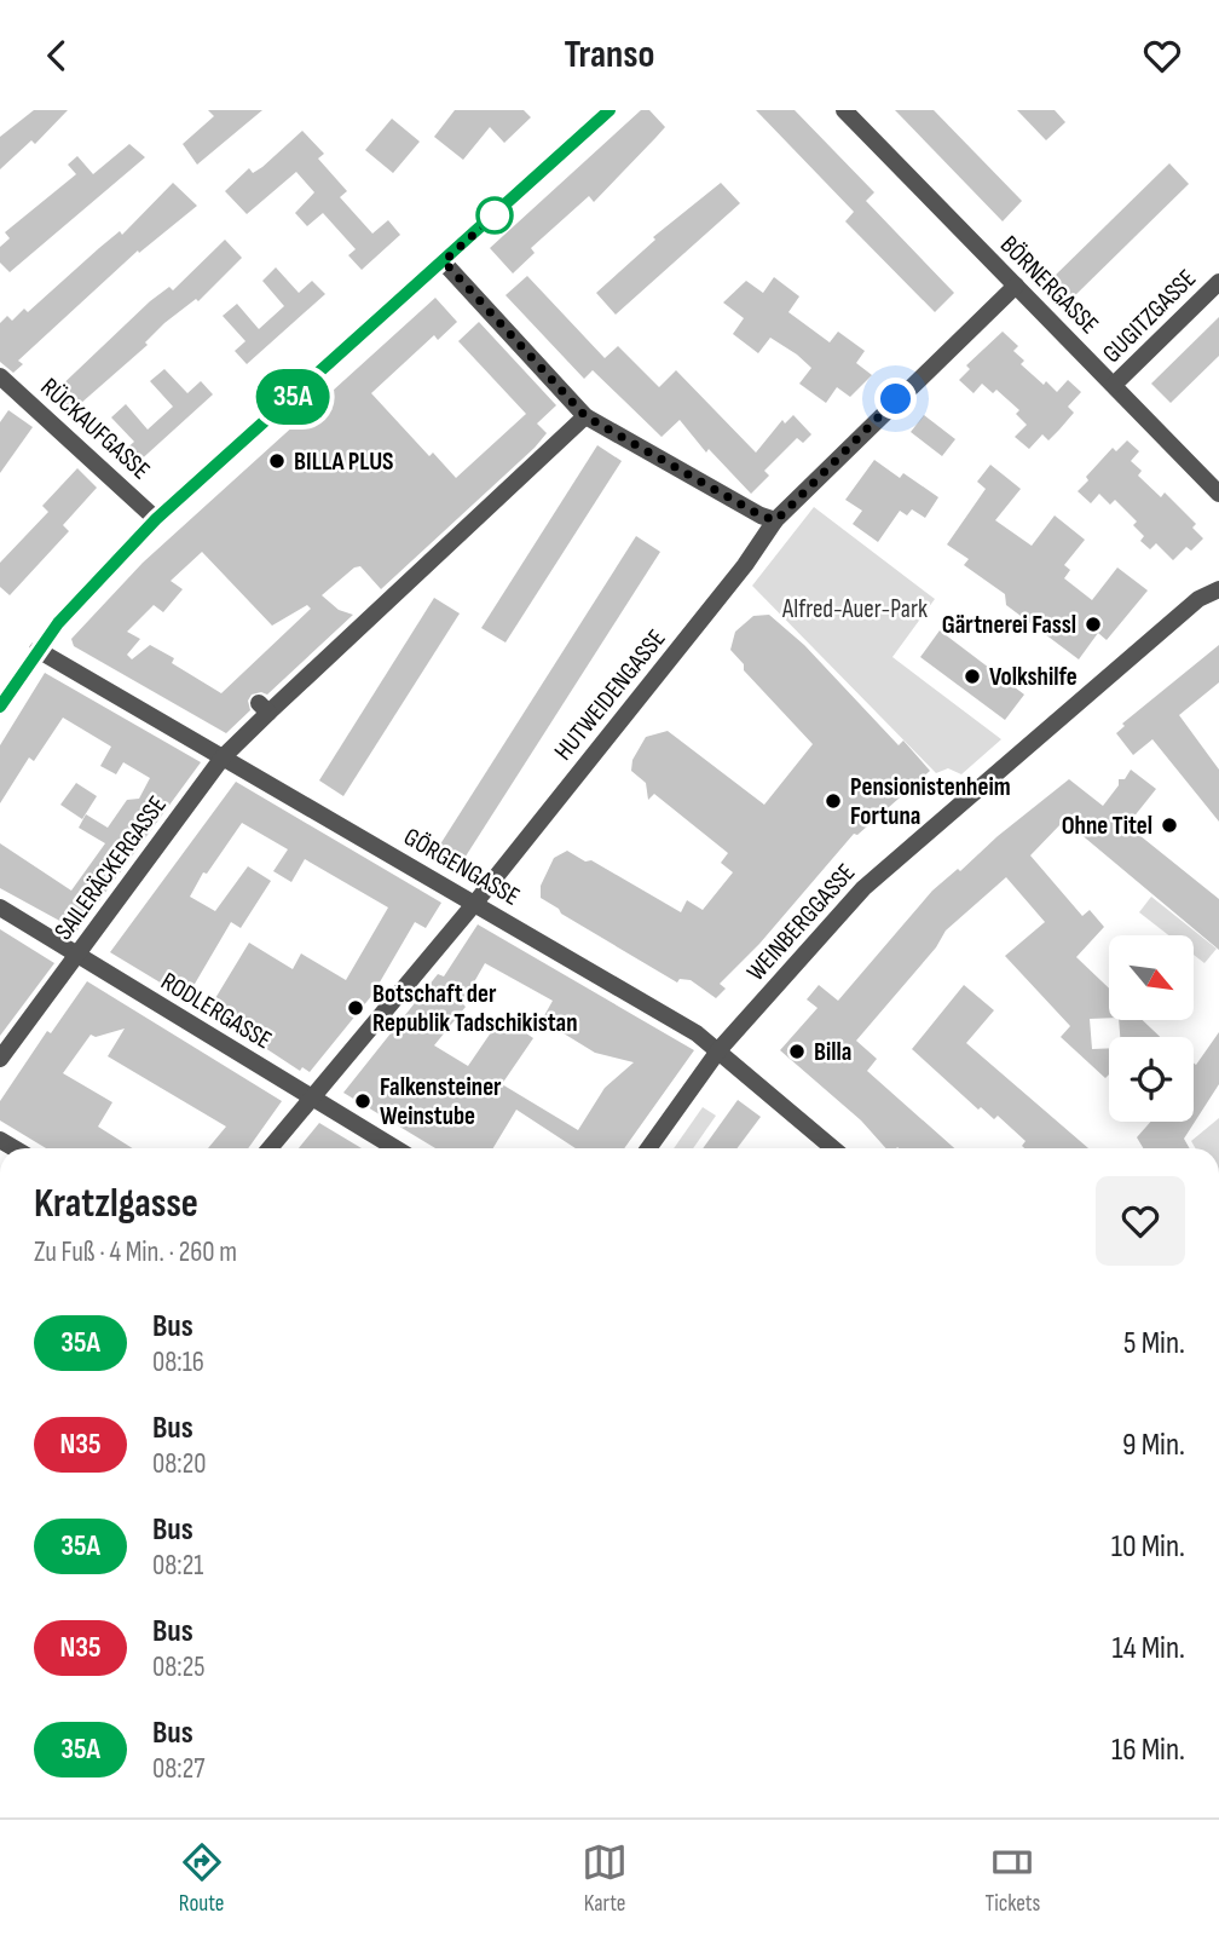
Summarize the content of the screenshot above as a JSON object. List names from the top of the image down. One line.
{"streets":{"street":["BÖRNERGASSE","GUGITZGASSE","RÜCKAUFGASSE","HUTWEIDENGASSE","GÖRGENGASSE","SAILERÄCKERGASSE","WEINBERGGASSE","RODLERGASSE"]},"crossings":[["BÖRNERGASSE","GUGITZGASSE"],["BÖRNERGASSE","HUTWEIDENGASSE"],["HUTWEIDENGASSE","GÖRGENGASSE"],["HUTWEIDENGASSE","RODLERGASSE"],["GÖRGENGASSE","SAILERÄCKERGASSE"],["GÖRGENGASSE","WEINBERGGASSE"],["SAILERÄCKERGASSE","RODLERGASSE"]],"parks":["Alfred-Auer-Park"],"places":["BILLA PLUS","Gärtnerei Fassl","Volkshilfe","Pensionistenheim Fortuna","Ohne Titel","Botschaft der Republik Tadschikistan","Billa","Falkensteiner Weinstube"],"lines":["bus line 35A"],"north":"bottom right","page":{"header":"Transo","on_map":"35A","heading":["Kratzlgasse","Zu Fuß · 4 Min. · 260 m"],"list":[{"mark":"35A","name":"Bus","note":"08:16","value":"5 Min."},{"mark":"N35","name":"Bus","note":"08:20","value":"9 Min."},{"mark":"35A","name":"Bus","note":"08:21","value":"10 Min."},{"mark":"N35","name":"Bus","note":"08:25","value":"14 Min."},{"mark":"35A","name":"Bus","note":"08:27","value":"16 Min."}],"tabs":["Route","Karte","Tickets"]}}
